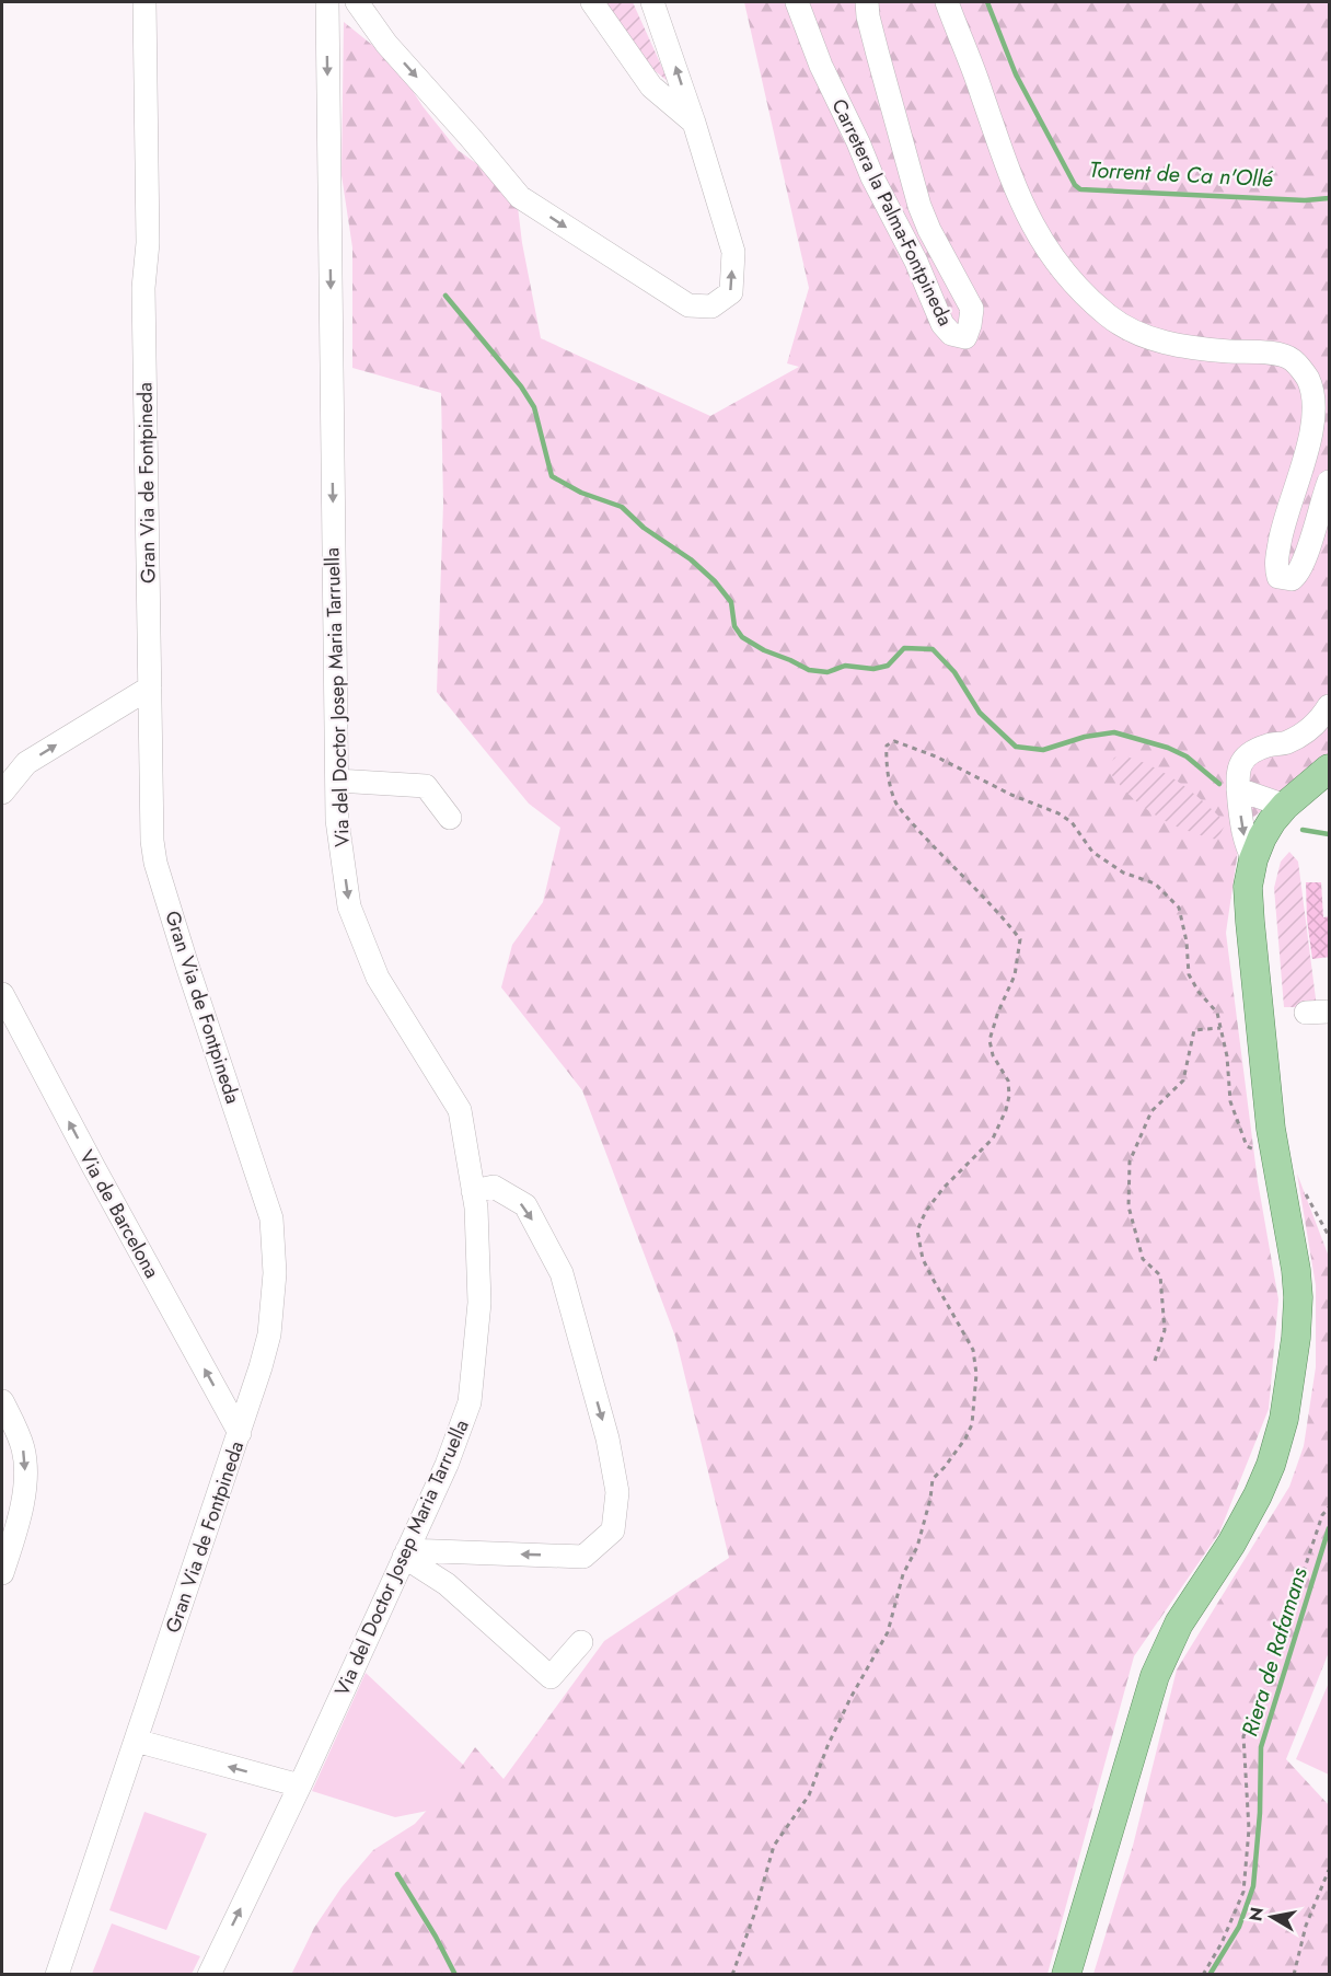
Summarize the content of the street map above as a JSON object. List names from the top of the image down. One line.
{"streets":{"street":["Carretera la Palma-Fontpineda","Gran Via de Fontpineda","Via del Doctor Josep Maria Tarruella","Via de Barcelona"]},"crossings":[["Gran Via de Fontpineda","Via de Barcelona"]],"one_way":["Via de Barcelona"],"water":["Torrent de Ca n'Ollé","Riera de Rafamans"],"north":"left"}
